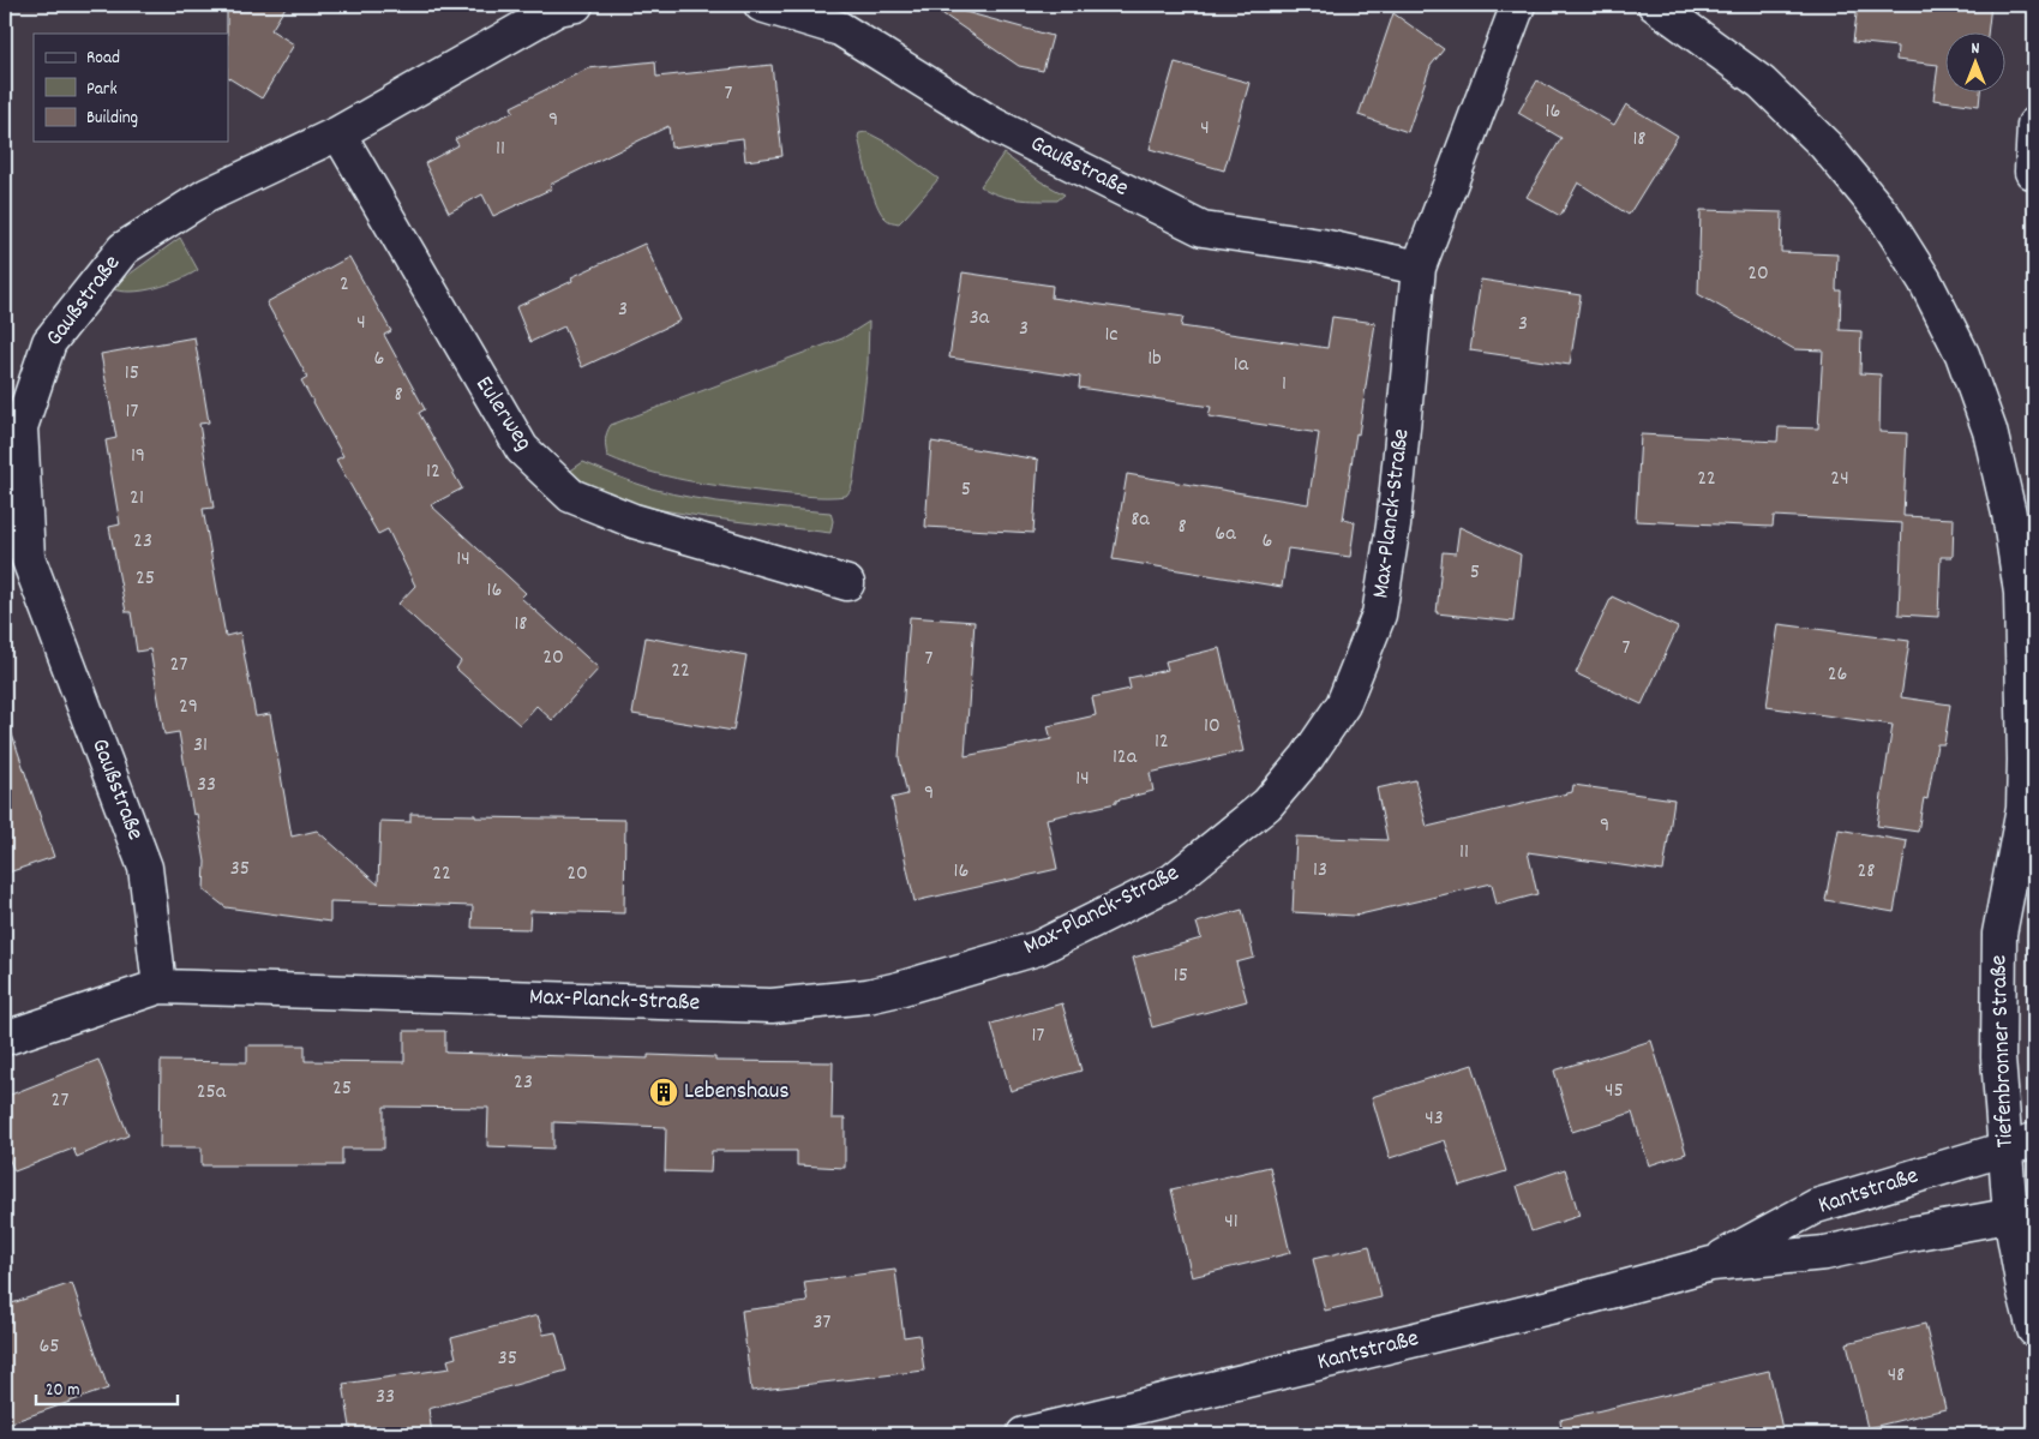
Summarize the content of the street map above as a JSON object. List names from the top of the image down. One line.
{"streets":{"street":["Gaußstraße","Eulerweg","Max-Planck-Straße","Tiefenbronner Straße","Kantstraße"]},"crossings":[["Gaußstraße","Eulerweg"],["Gaußstraße","Max-Planck-Straße"],["Tiefenbronner Straße","Kantstraße"]],"places":{"building":["Lebenshaus"]},"house_numbers":["7","16","9","4","18","11","20","2","3","3a","4","3","3","1c","6","1b","1a","15","1","8","17","19","12","22","24","5","21","8a","8","6a","23","6","14","5","25","16","18","7","20","7","27","22","26","29","10","12","31","12a","14","33","9","9","11","35","13","16","28","22","20","15","17","23","25","45","25a","27","43","41","37","65","35","48","33"],"legend":["Road","Park","Building"],"scale_bar":"20 m","north":"top"}
